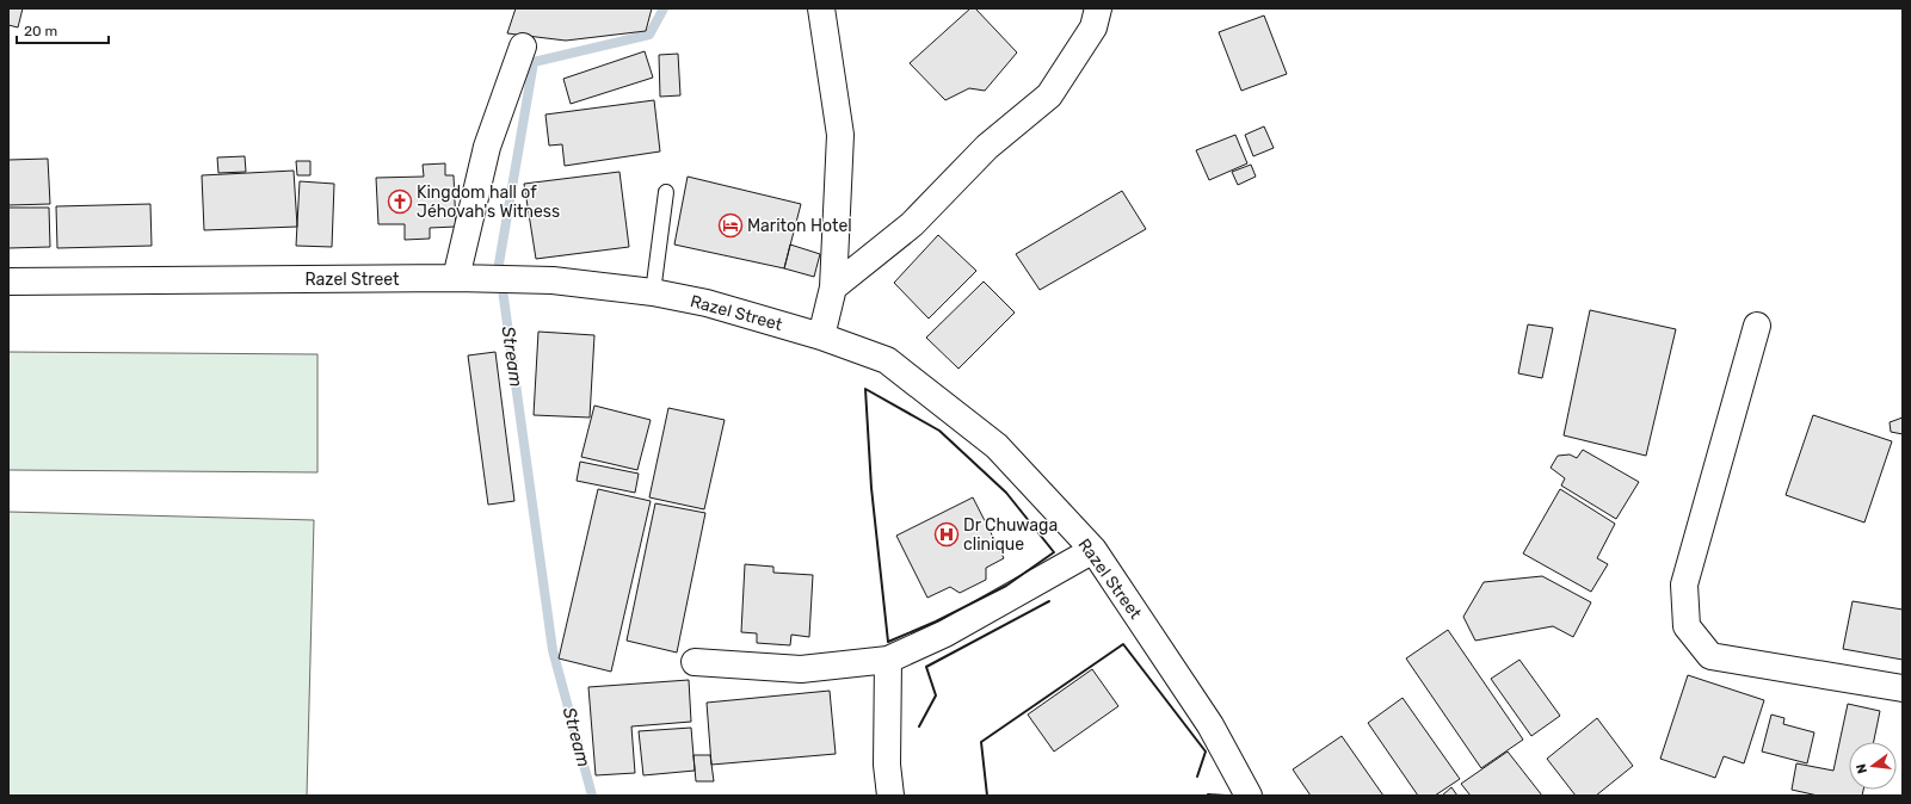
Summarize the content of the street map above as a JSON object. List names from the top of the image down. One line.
{"streets":{"street":["Razel Street"]},"water":["Stream"],"places":{"church":["Kingdom hall of Jéhovah's Witness"],"hotel":["Mariton Hotel"],"hospital":["Dr Chuwaga clinique"]},"scale_bar":"20 m","north":"left"}
